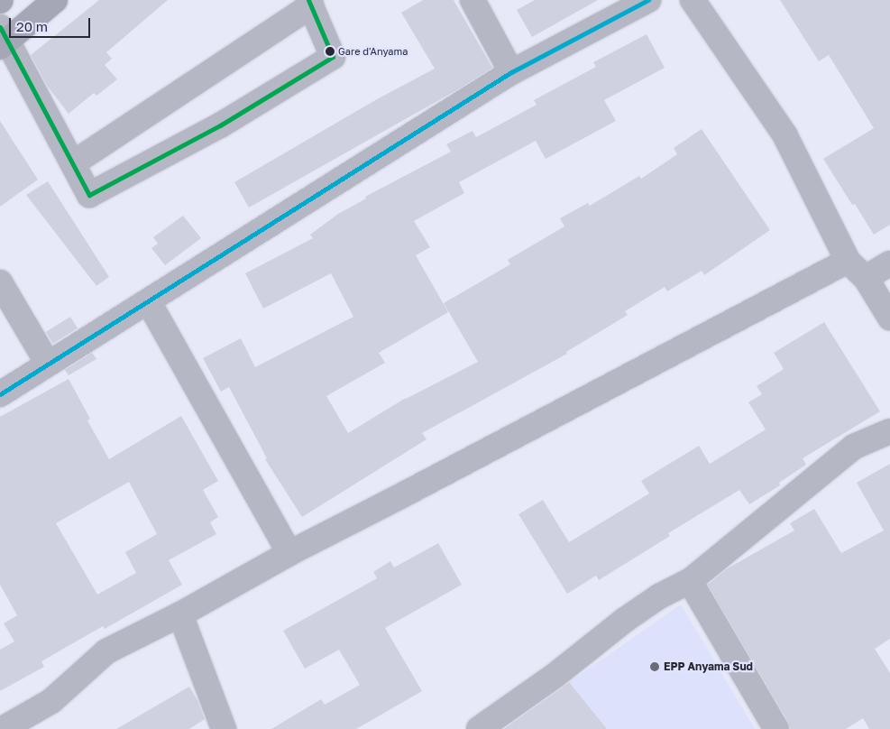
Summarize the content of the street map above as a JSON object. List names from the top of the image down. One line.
{"places":["Gare d'Anyama","EPP Anyama Sud"],"lines":["transit line 20"],"scale_bar":"20 m"}
